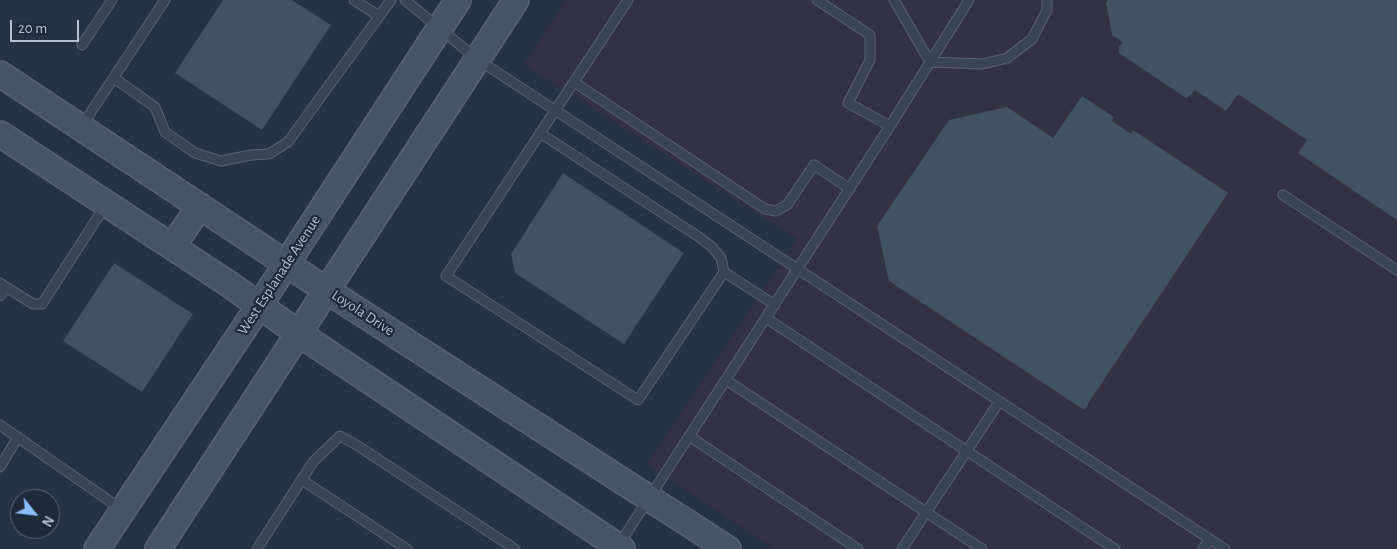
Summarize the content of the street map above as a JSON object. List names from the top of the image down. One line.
{"streets":{"main road":["West Esplanade Avenue","Loyola Drive"]},"crossings":[["West Esplanade Avenue","Loyola Drive"]],"scale_bar":"20 m","north":"bottom right"}
